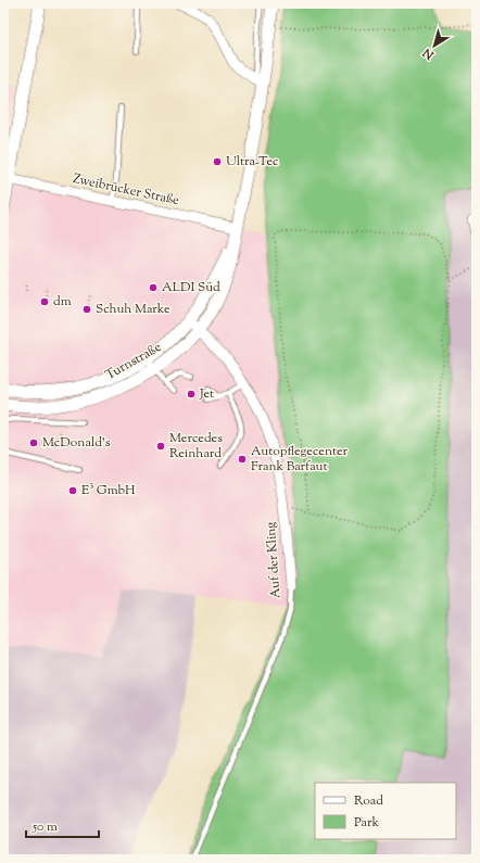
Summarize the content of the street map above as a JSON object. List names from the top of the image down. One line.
{"streets":{"street":["Zweibrücker Straße","Turnstraße","Auf der Kling"]},"crossings":[["Zweibrücker Straße","Turnstraße"],["Turnstraße","Auf der Kling"]],"places":["Ultra-Tec","ALDI Süd","dm","Schuh Marke","Jet","McDonald's","Mercedes Reinhard","Autopflegecenter Frank Barfaut","E³ GmbH"],"legend":["Road","Park"],"scale_bar":"50 m","north":"bottom left"}
